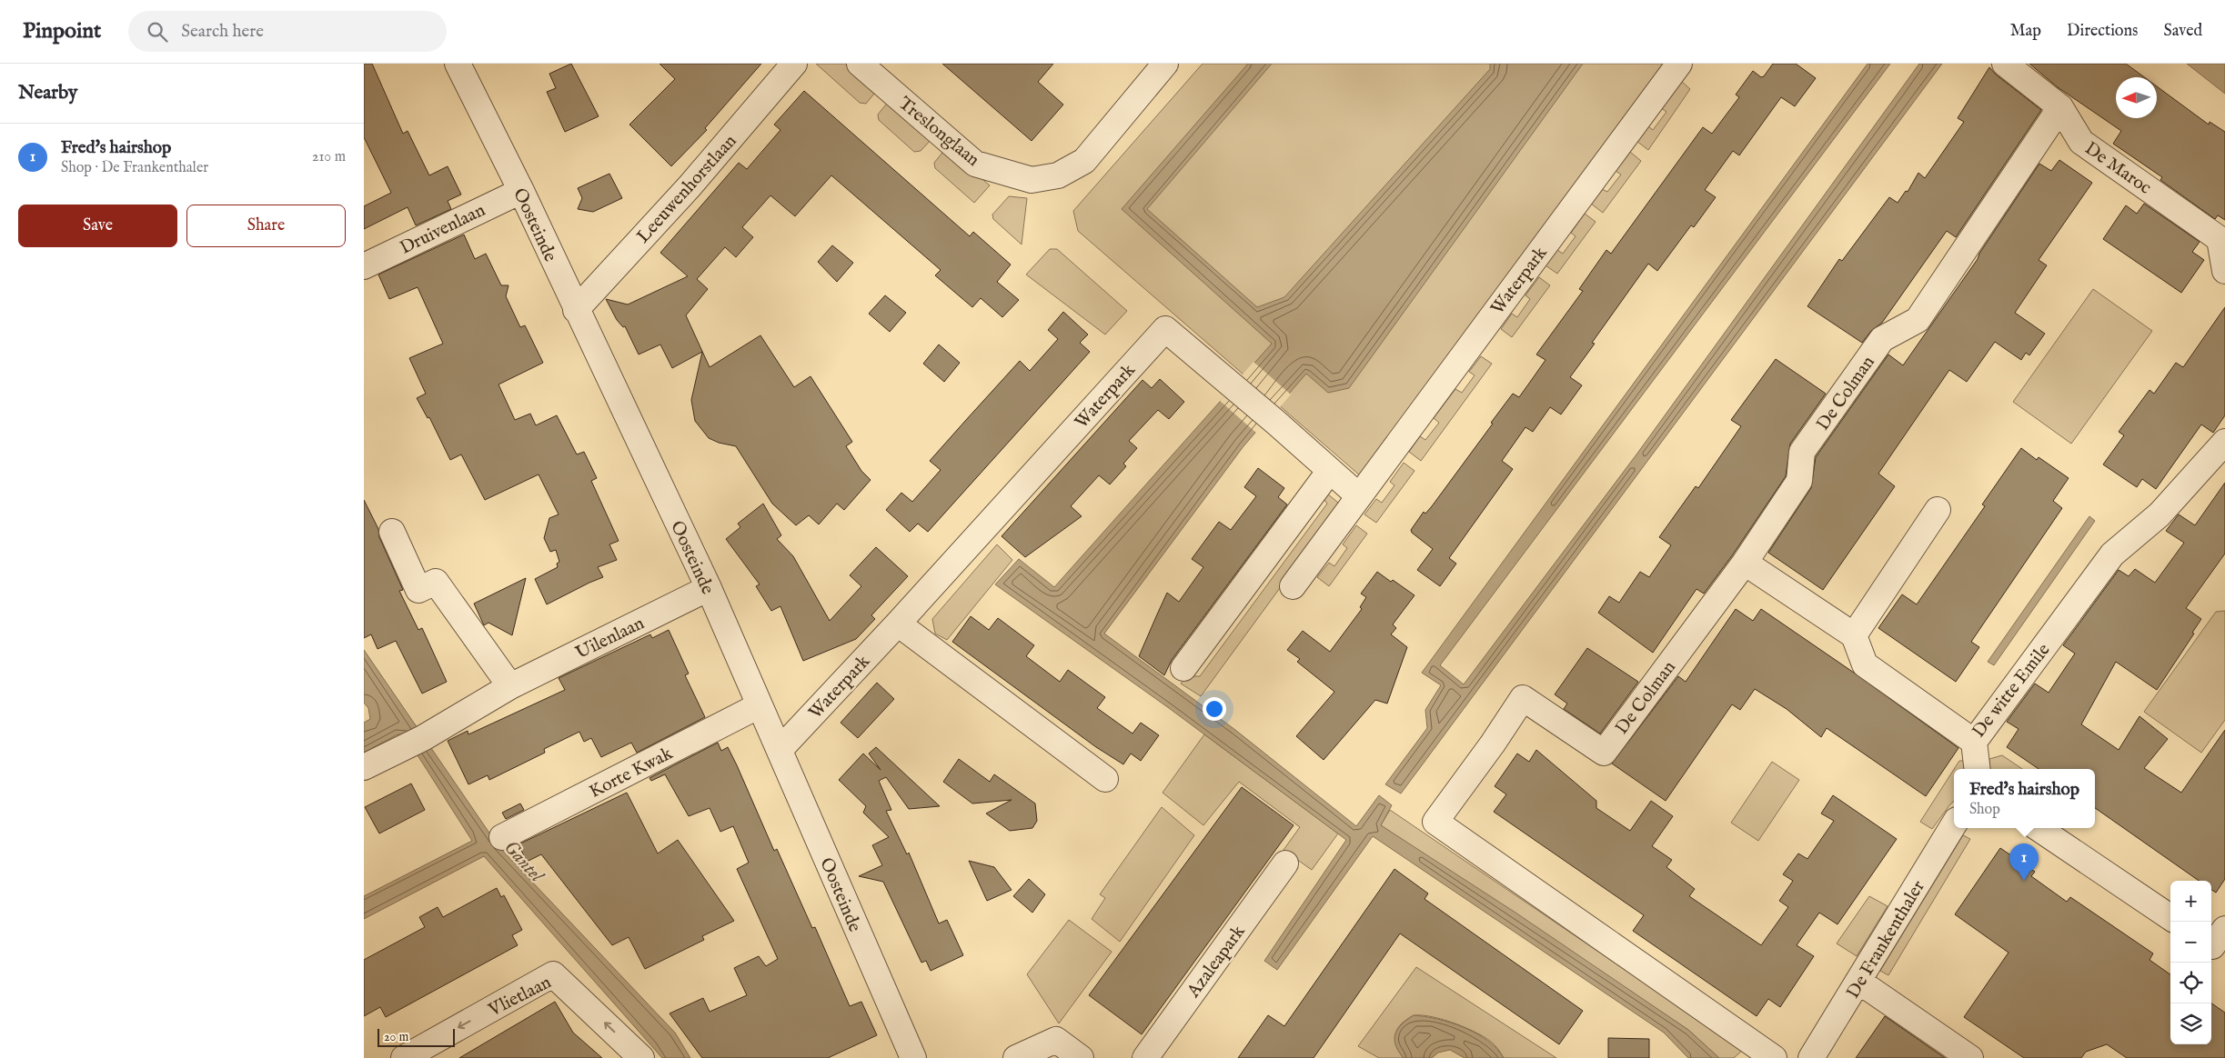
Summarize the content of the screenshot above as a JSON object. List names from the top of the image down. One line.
{"streets":{"street":["Treslonglaan","De Maroc","Leeuwenhorstlaan","Oosteinde","Druivenlaan","Waterpark","De Colman","Uilenlaan","De witte Emile","Korte Kwak","De Frankenthaler","Azaleapark","Vlietlaan"]},"crossings":[["De Maroc","De Colman"],["Leeuwenhorstlaan","Oosteinde"],["Oosteinde","Druivenlaan"],["Oosteinde","Waterpark"],["Oosteinde","Uilenlaan"],["Oosteinde","Korte Kwak"]],"one_way":["Vlietlaan"],"water":["Gantel"],"scale_bar":"20 m","north":"left","page":{"header":"Pinpoint","search":"Search here","nav":["Map","Directions","Saved"],"heading":"Nearby","list":[{"mark":"1","name":"Fred's hairshop","note":"Shop · De Frankenthaler","value":"210 m"}],"buttons":["Save","Share"],"popup":["Fred's hairshop","Shop"],"pins":"1","map_buttons":["+","−"],"scale":"20 m"}}
